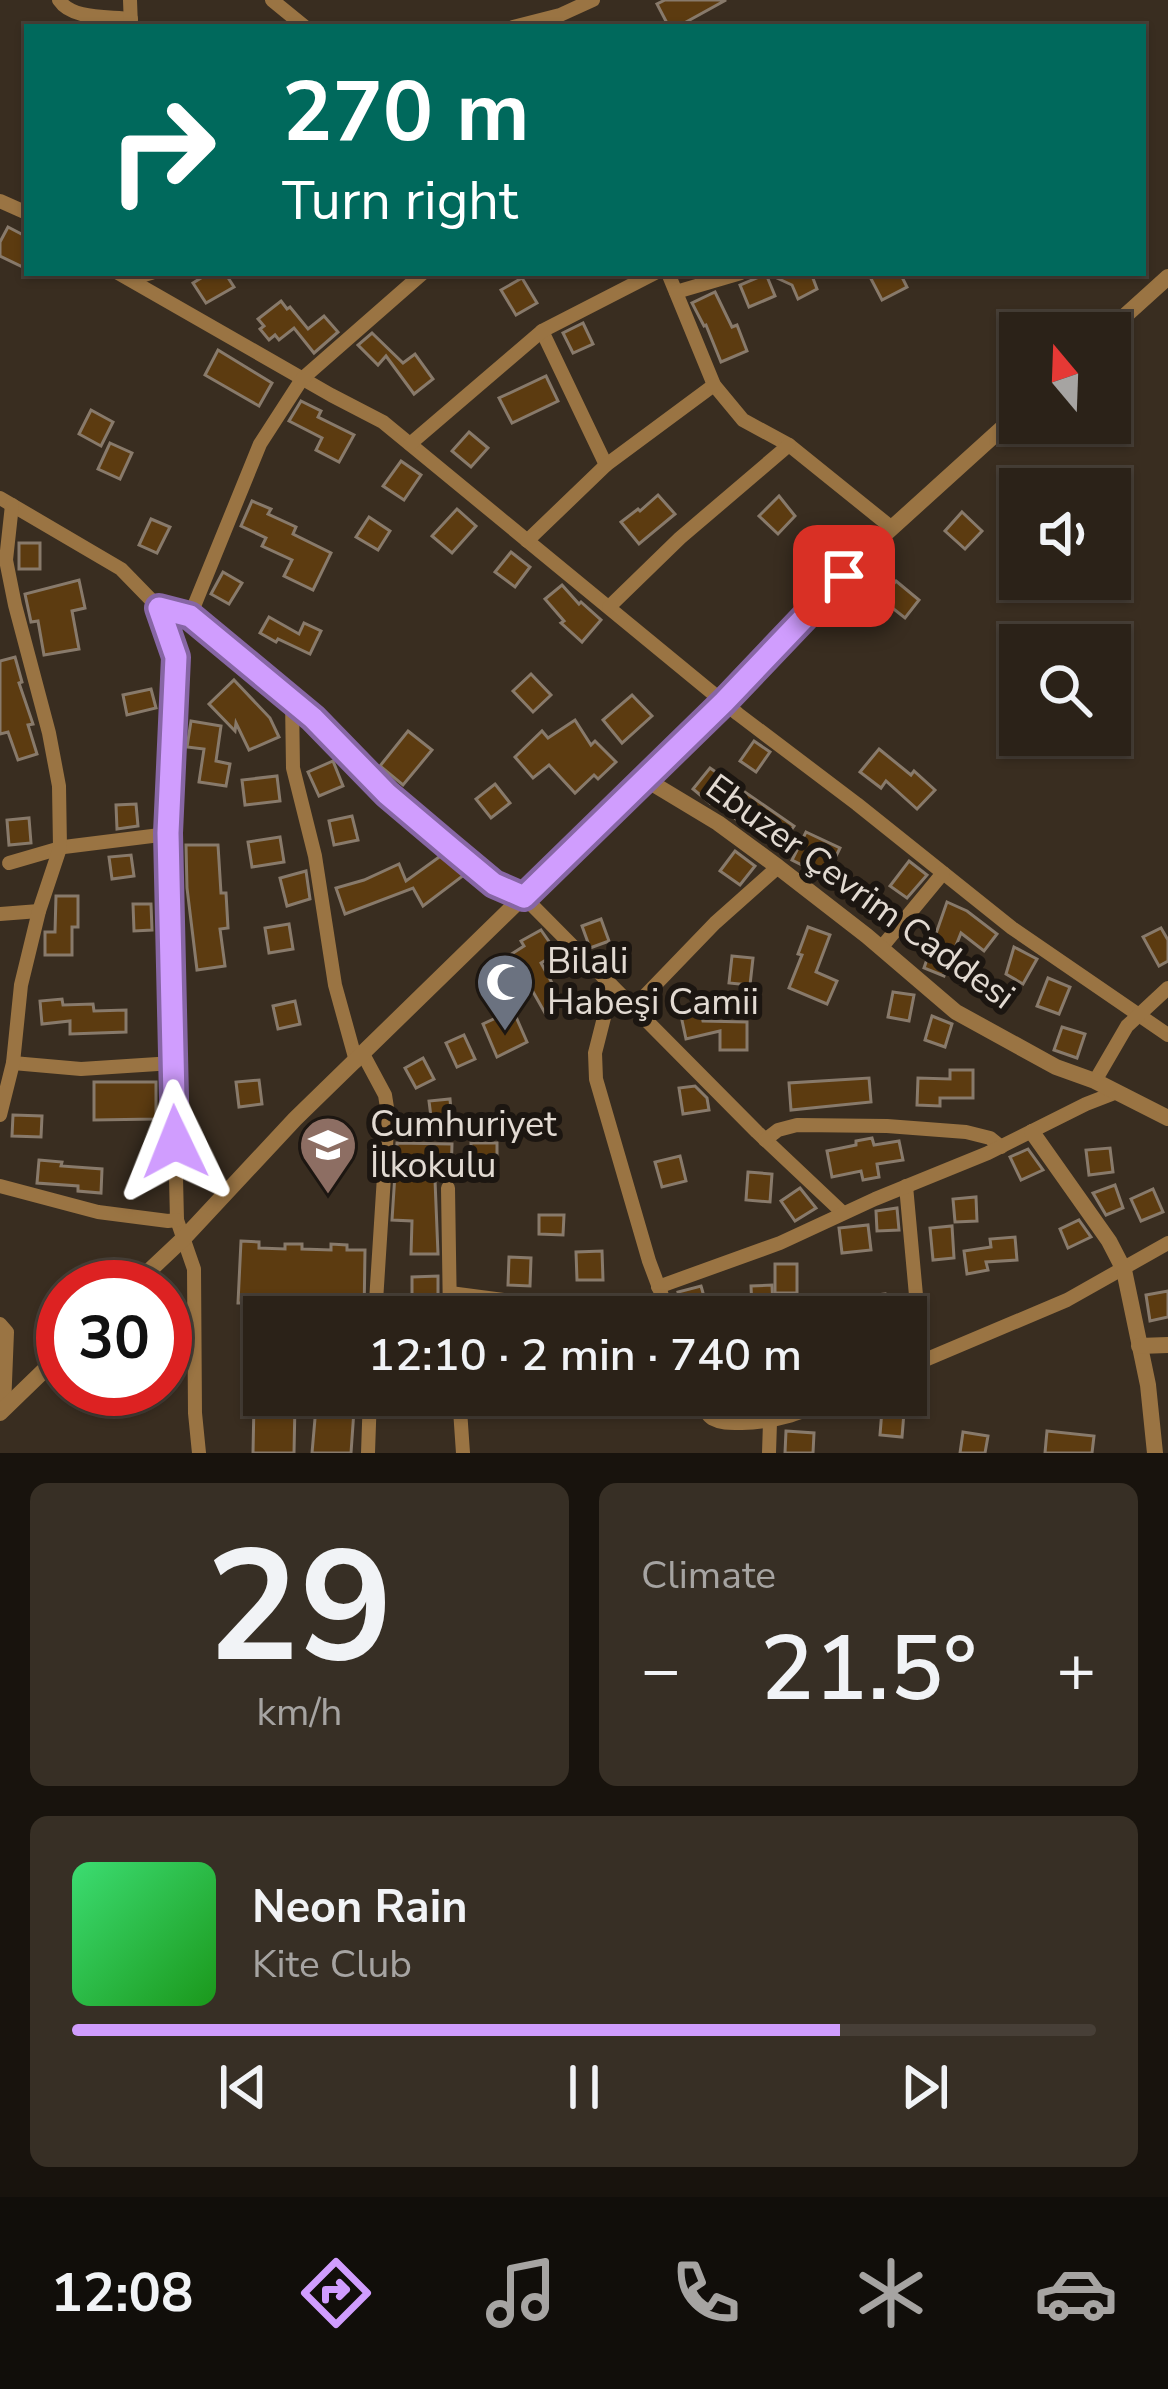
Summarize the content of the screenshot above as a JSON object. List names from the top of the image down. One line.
{"streets":{"street":["Ebuzer Çevrim Caddesi"]},"places":{"mosque":["Bilali Habeşi Camii"],"school or university":["Cumhuriyet İlkokulu"]},"north":"top","page":{"turn":["270 m","Turn right"],"limit":"30","trip":"12:10 · 2 min · 740 m","tile":[["29","km/h"],"Climate"],"heat":["−","21.5°","+"],"song":["Neon Rain","Kite Club"],"tabs":"12:08"}}
